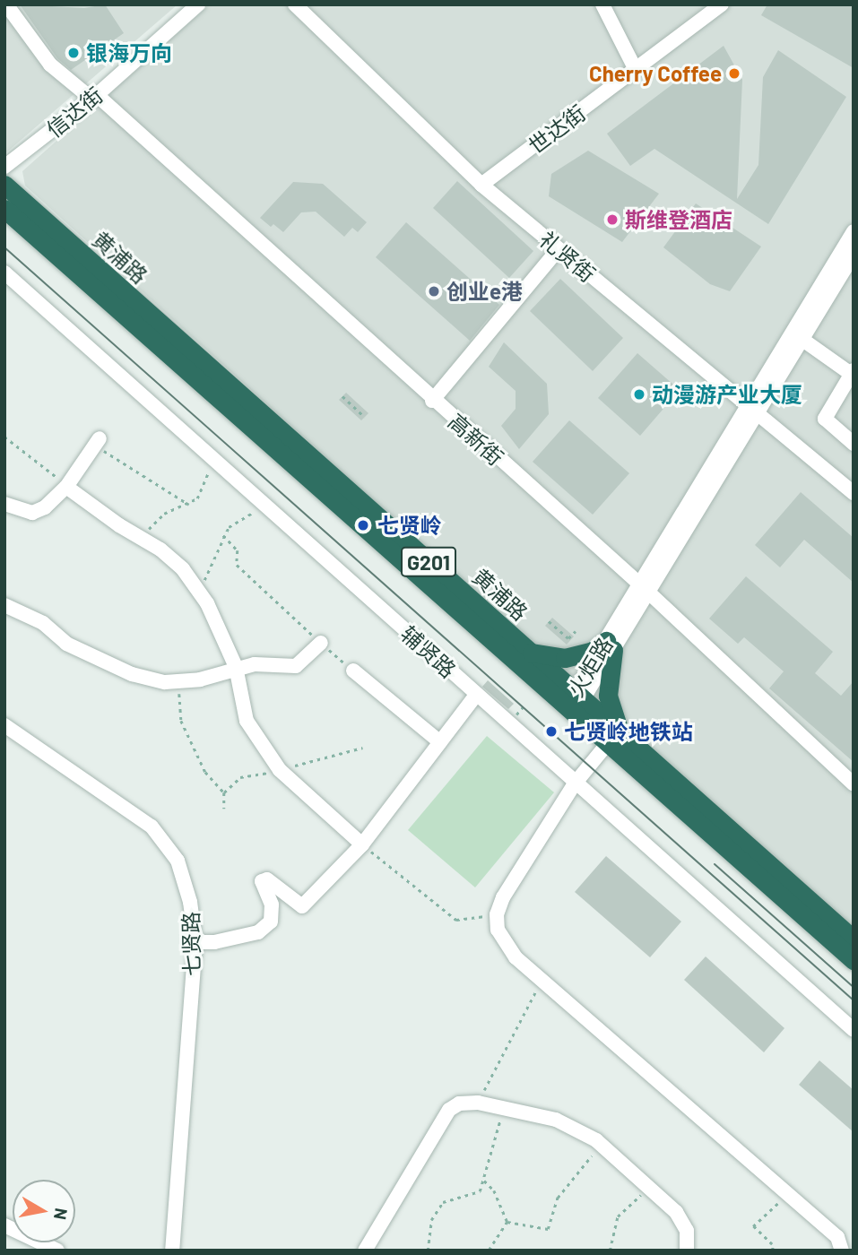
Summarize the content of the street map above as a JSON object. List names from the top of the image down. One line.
{"streets":{"highway":["黄浦路","G201"],"street":["信达街","世达街","礼贤街","高新街","辅贤路","火炬路","七贤路"]},"crossings":[["信达街","高新街"],["世达街","礼贤街"],["礼贤街","火炬路"],["黄浦路","火炬路"],["高新街","火炬路"]],"places":["银海万向","Cherry Coffee","斯维登酒店","创业e港","动漫游产业大厦","七贤岭","七贤岭地铁站"],"north":"right"}
